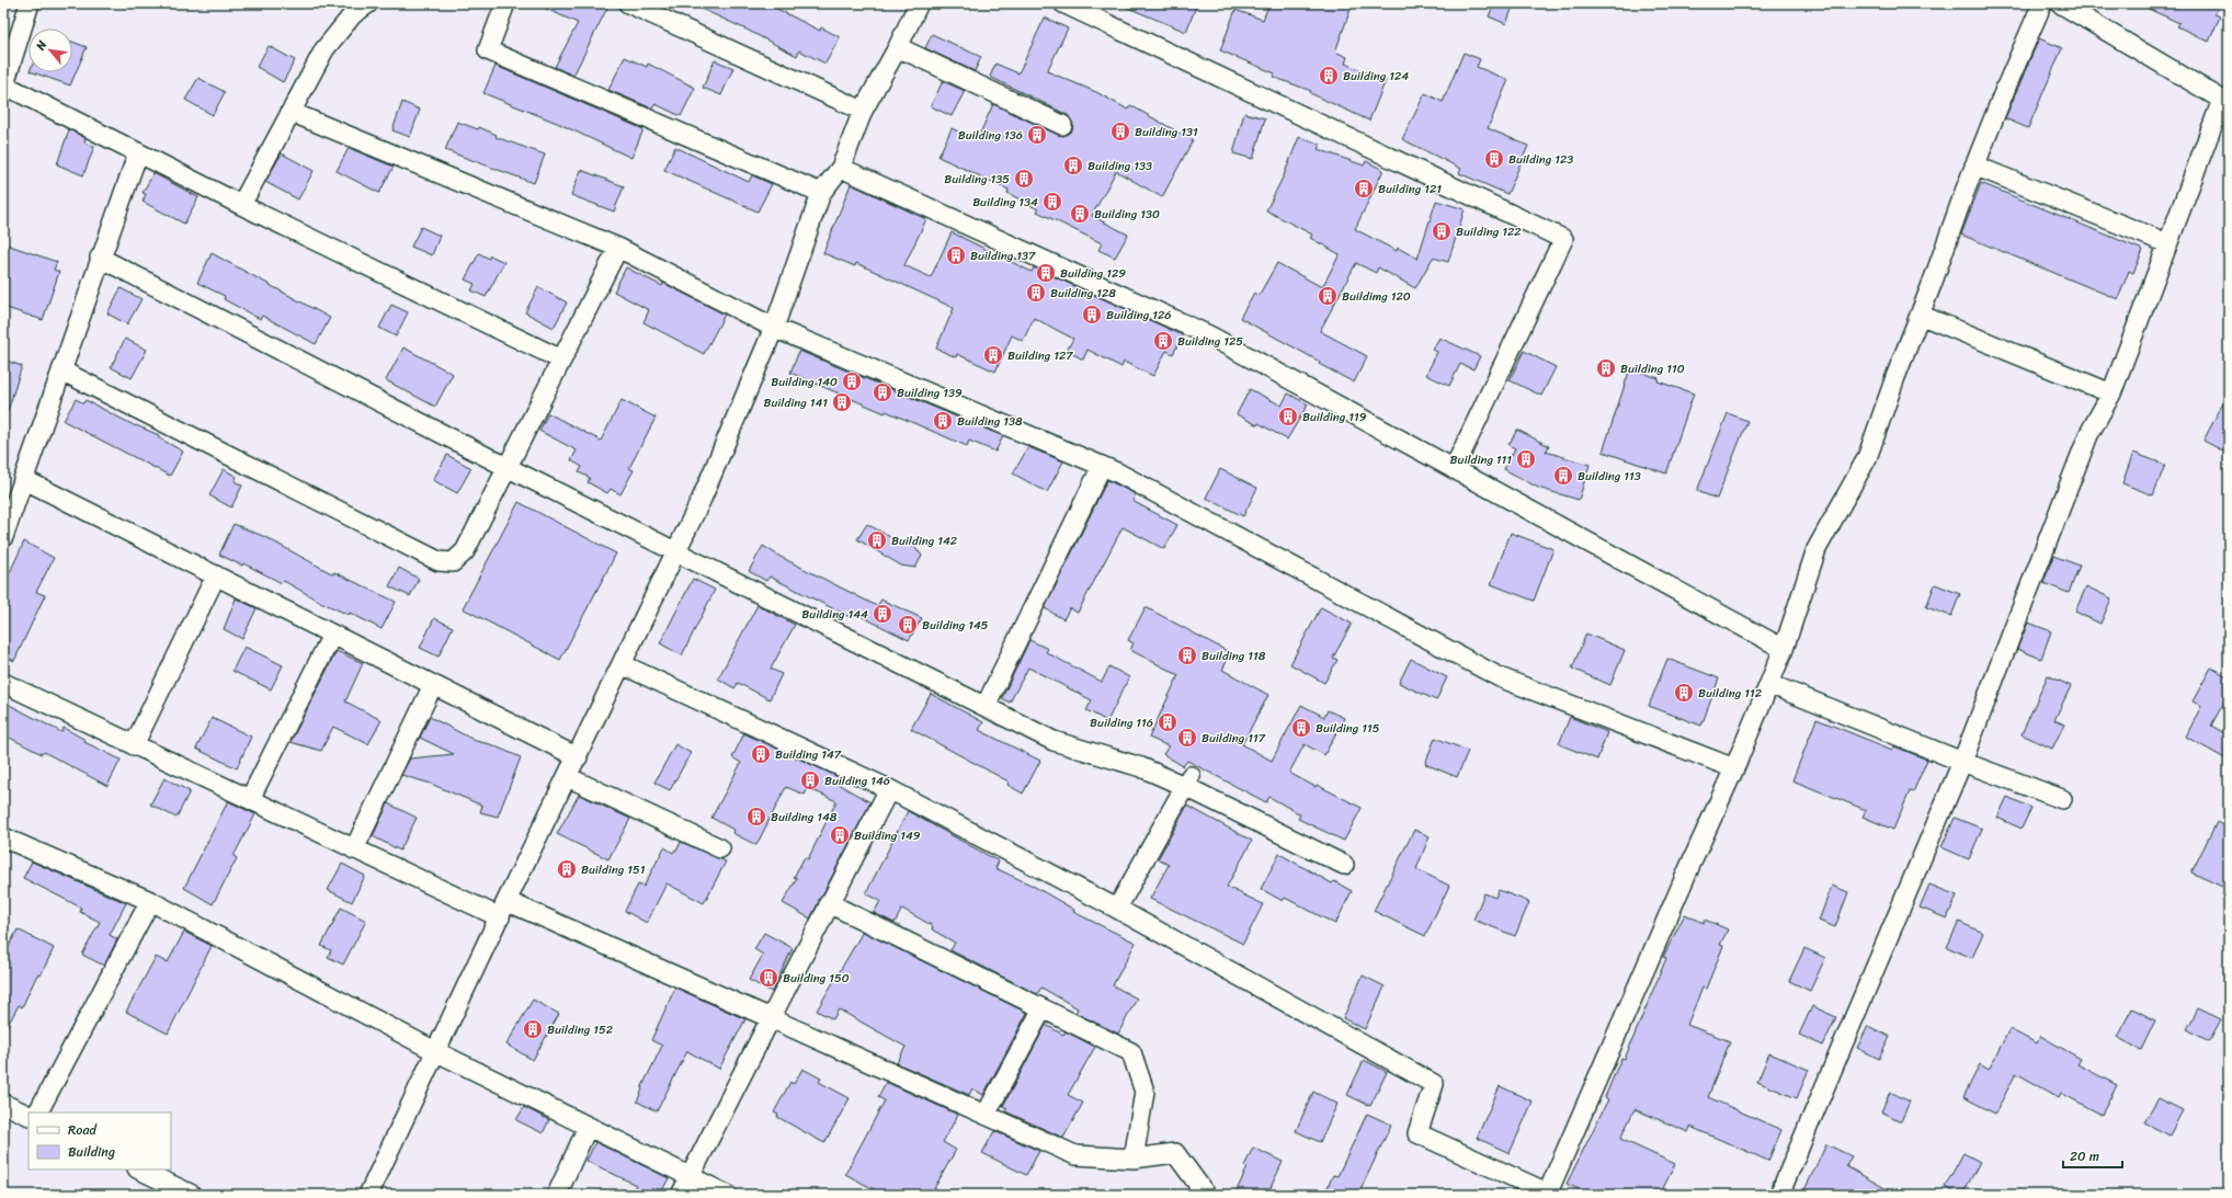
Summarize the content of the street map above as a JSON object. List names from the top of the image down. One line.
{"places":{"building":["Building 124","Building 131","Building 136","Building 123","Building 133","Building 135","Building 121","Building 134","Building 130","Building 122","Building 137","Building 129","Building 128","Buildimg 120","Building 126","Building 125","Building 127","Building 110","Building 140","Building 139","Building 141","Building 119","Building 138","Building 111","Building 113","Building 142","Building 144","Building 145","Building 118","Building 112","Building 116","Building 115","Building 117","Building 147","Building 146","Building 148","Building 149","Building 151","Building 150","Building 152"]},"legend":["Road","Building"],"scale_bar":"20 m","north":"top left"}
